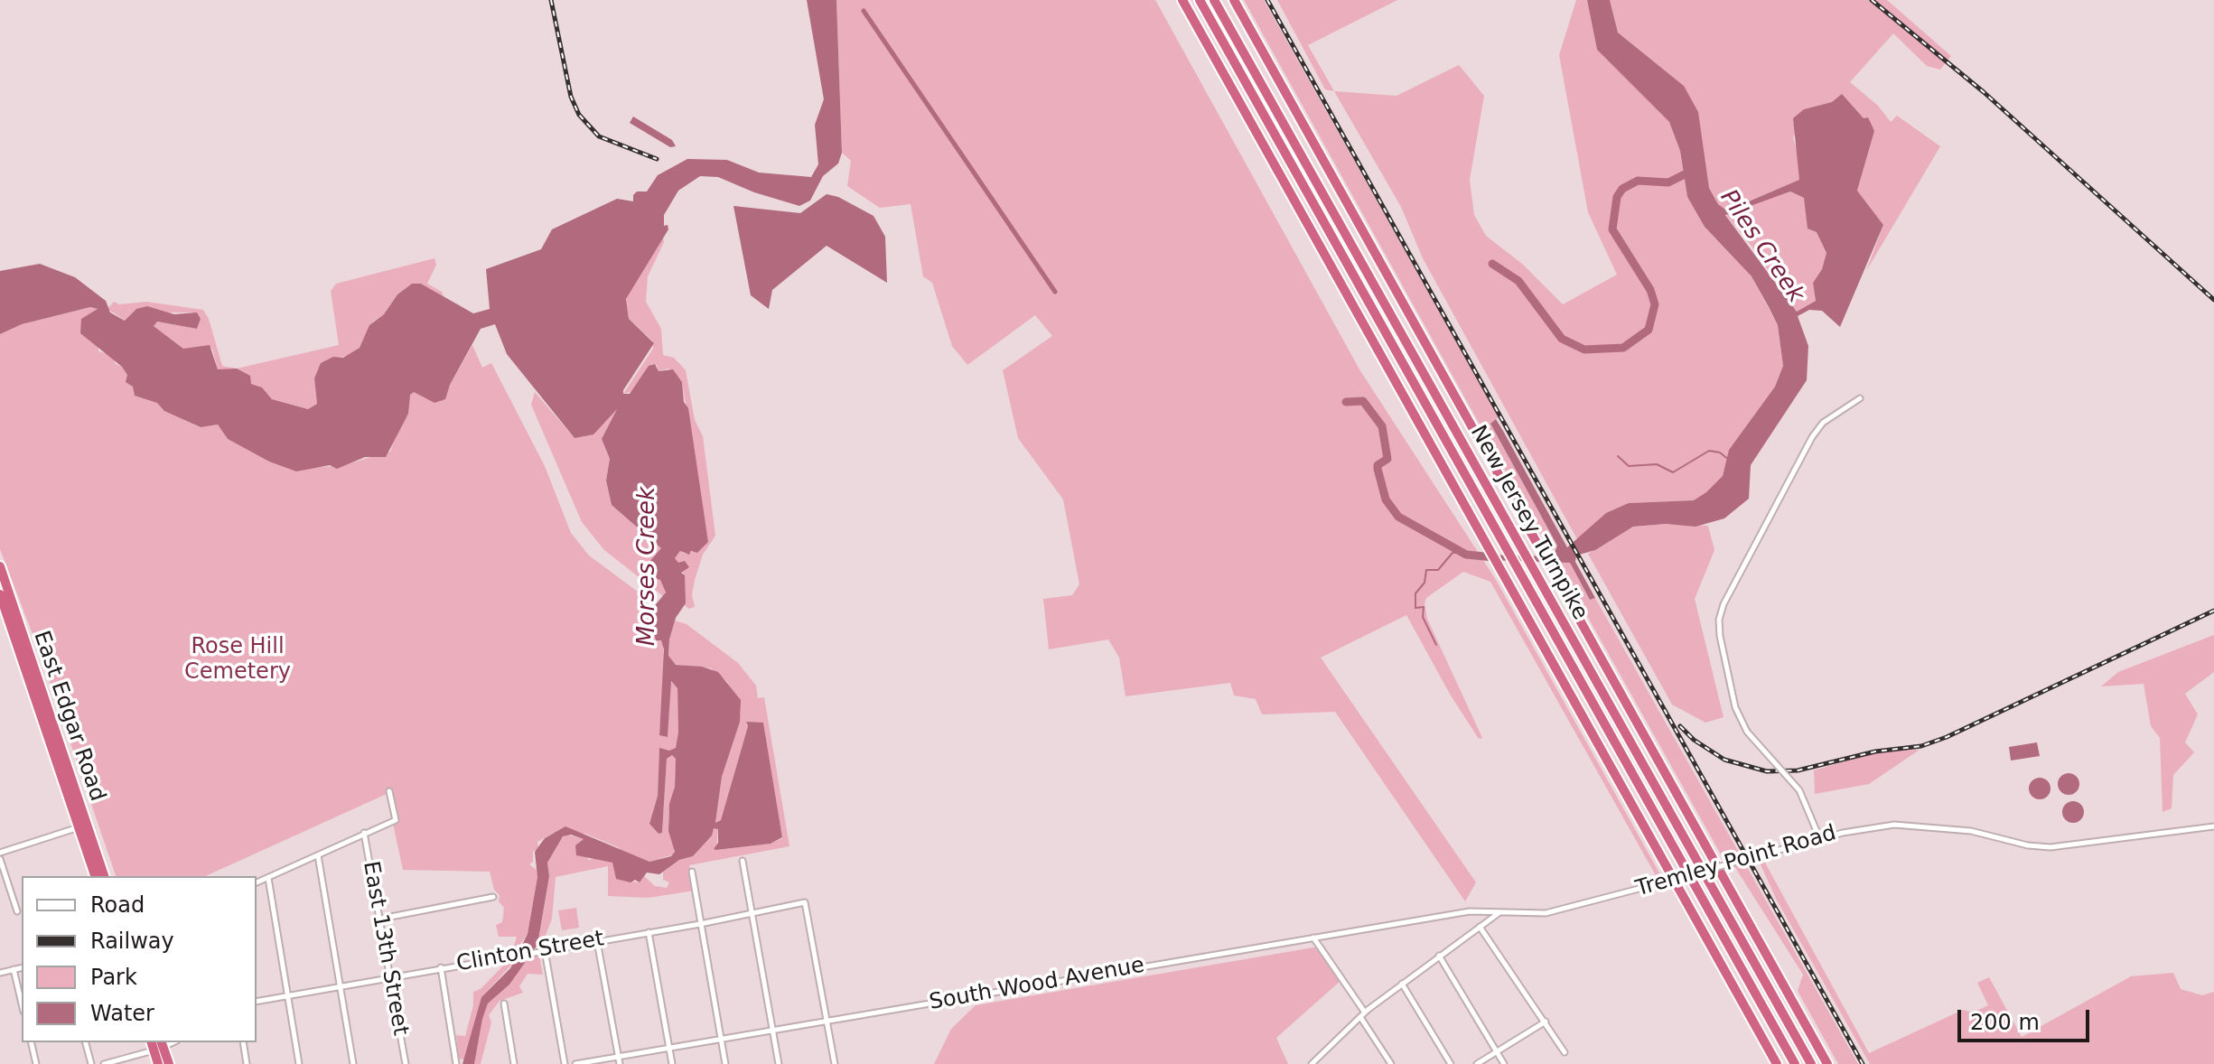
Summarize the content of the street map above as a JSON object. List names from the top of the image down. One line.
{"streets":{"highway":["New Jersey Turnpike","East Edgar Road"],"street":["Tremley Point Road","East 13th Street","Clinton Street","South Wood Avenue"]},"crossings":[["Tremley Point Road","South Wood Avenue"],["East 13th Street","Clinton Street"],["Clinton Street","South Wood Avenue"]],"water":["Piles Creek","Morses Creek"],"parks":["Rose Hill Cemetery"],"legend":["Road","Railway","Park","Water"],"scale_bar":"200 m"}
